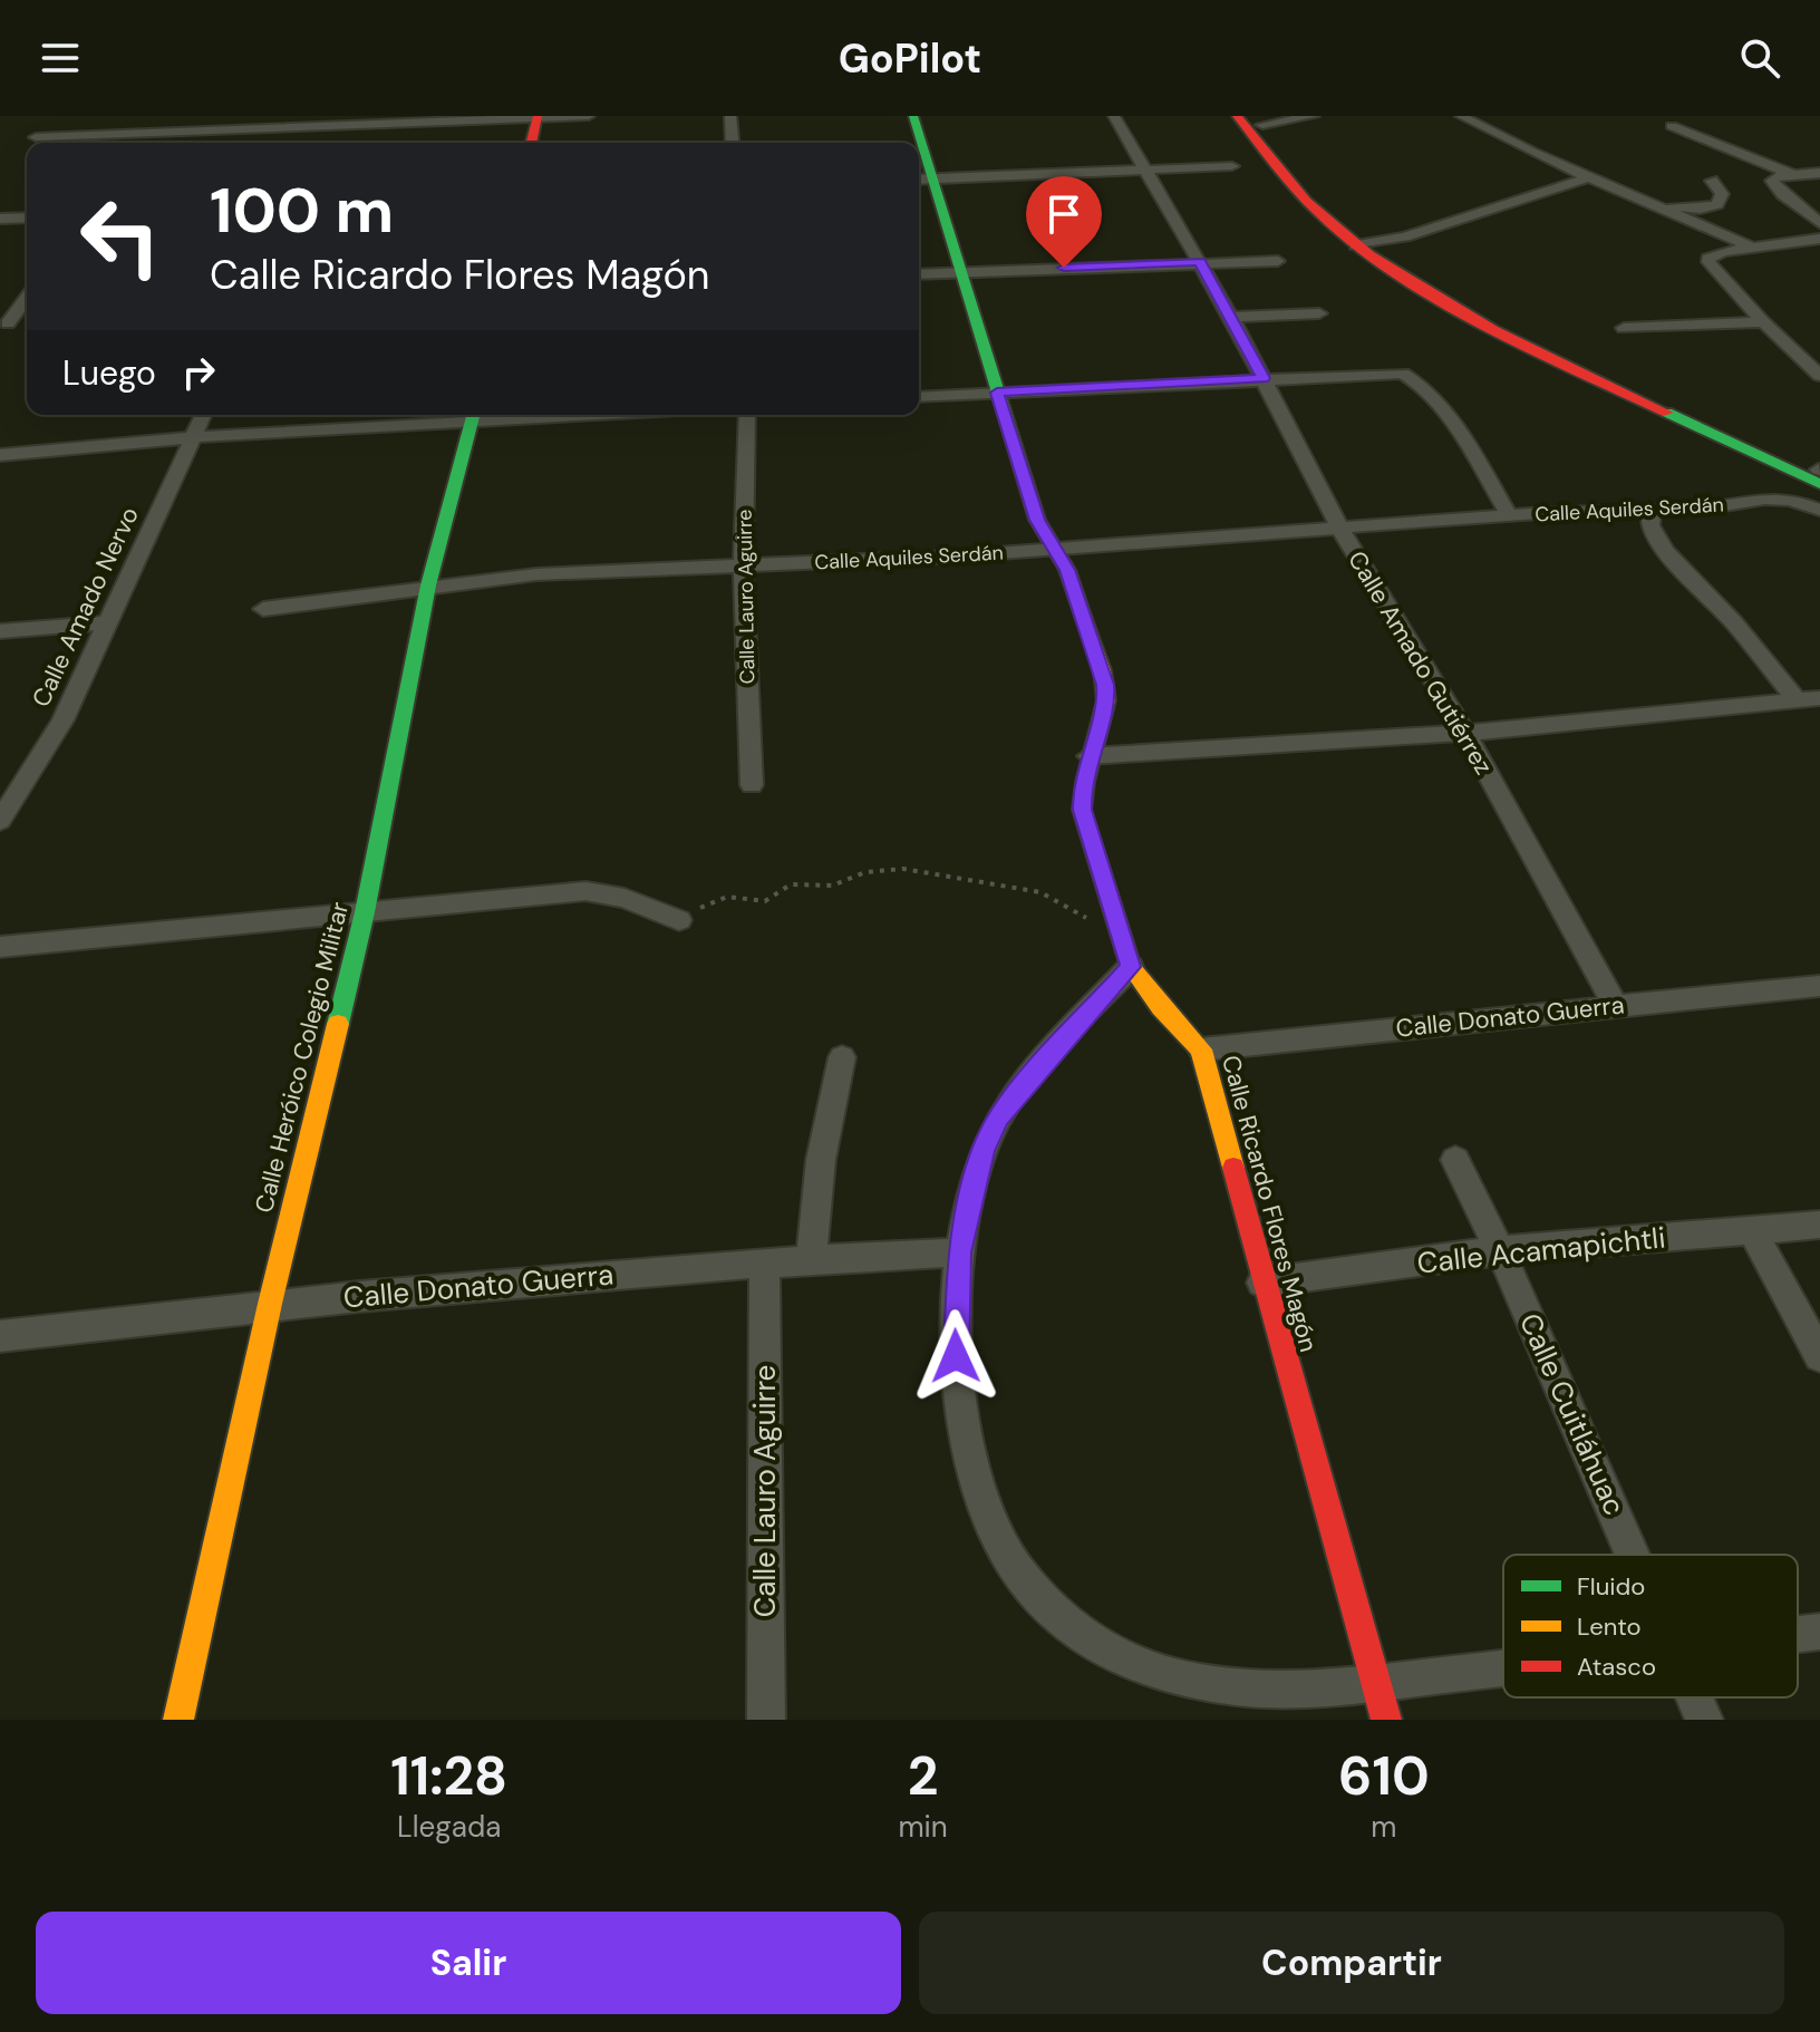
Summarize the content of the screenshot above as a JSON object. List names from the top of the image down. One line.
{"streets":{"main road":["Calle Heróico Colegio Militar","Calle Ricardo Flores Magón"],"street":["Calle Aquiles Serdán","Calle Lauro Aguirre","Calle Amado Nervo","Calle Amado Gutiérrez","Calle Donato Guerra","Calle Acamapichtli","Calle Cuitláhuac"]},"crossings":[["Calle Aquiles Serdán","Calle Lauro Aguirre"],["Calle Aquiles Serdán","Calle Amado Gutiérrez"],["Calle Aquiles Serdán","Calle Heróico Colegio Militar"],["Calle Aquiles Serdán","Calle Ricardo Flores Magón"],["Calle Lauro Aguirre","Calle Donato Guerra"],["Calle Amado Gutiérrez","Calle Donato Guerra"],["Calle Donato Guerra","Calle Heróico Colegio Militar"],["Calle Donato Guerra","Calle Ricardo Flores Magón"],["Calle Ricardo Flores Magón","Calle Acamapichtli"],["Calle Acamapichtli","Calle Cuitláhuac"]],"legend":["Fluido","Lento","Atasco"],"page":{"header":"GoPilot","turn":["100 m","Calle Ricardo Flores Magón"],"then":"Luego","eta":["11:28","Llegada","2","min","610","m"],"buttons":["Salir","Compartir"]}}
